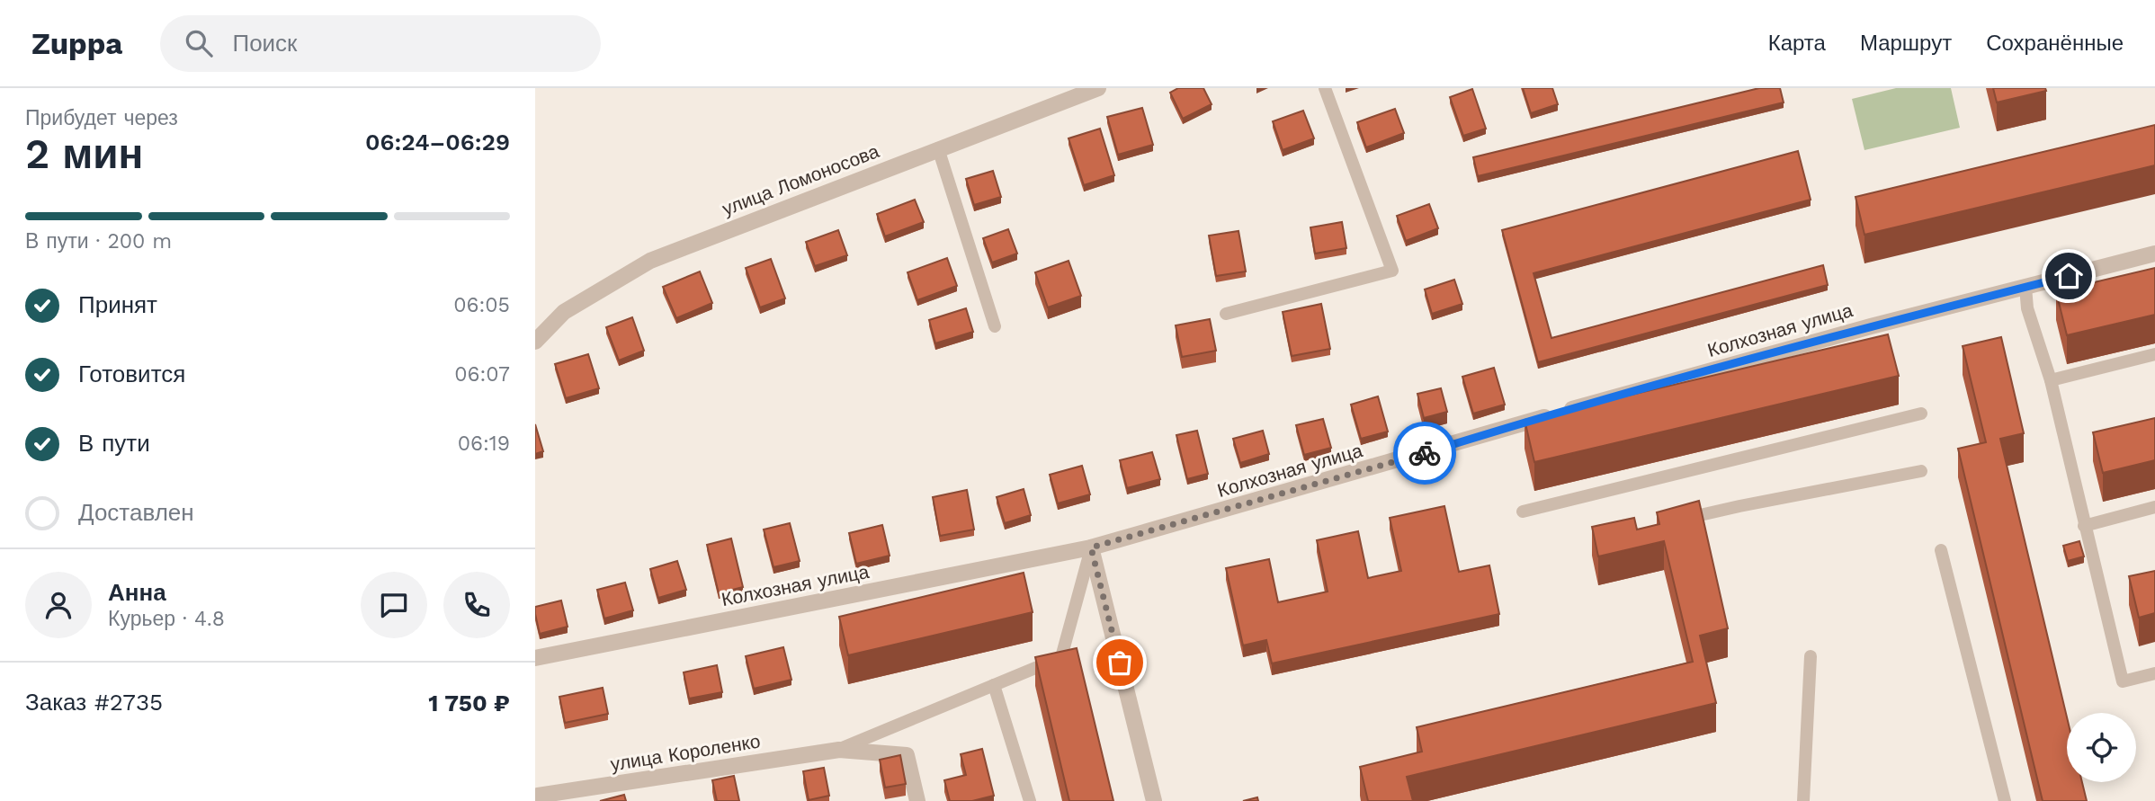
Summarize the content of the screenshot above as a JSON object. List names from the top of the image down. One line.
{"streets":{"street":["улица Ломоносова","Колхозная улица","улица Короленко"]},"page":{"header":"Zuppa","search":"Поиск","nav":["Карта","Маршрут","Сохранённые"],"heading":["2 мин","Прибудет через","06:24–06:29"],"panel":["Анна","Курьер · 4.8","Заказ #2735","1 750 ₽"],"bar":"В пути · 200 m","list":[["Принят","06:05"],["Готовится","06:07"],["В пути","06:19"],"Доставлен"]}}
